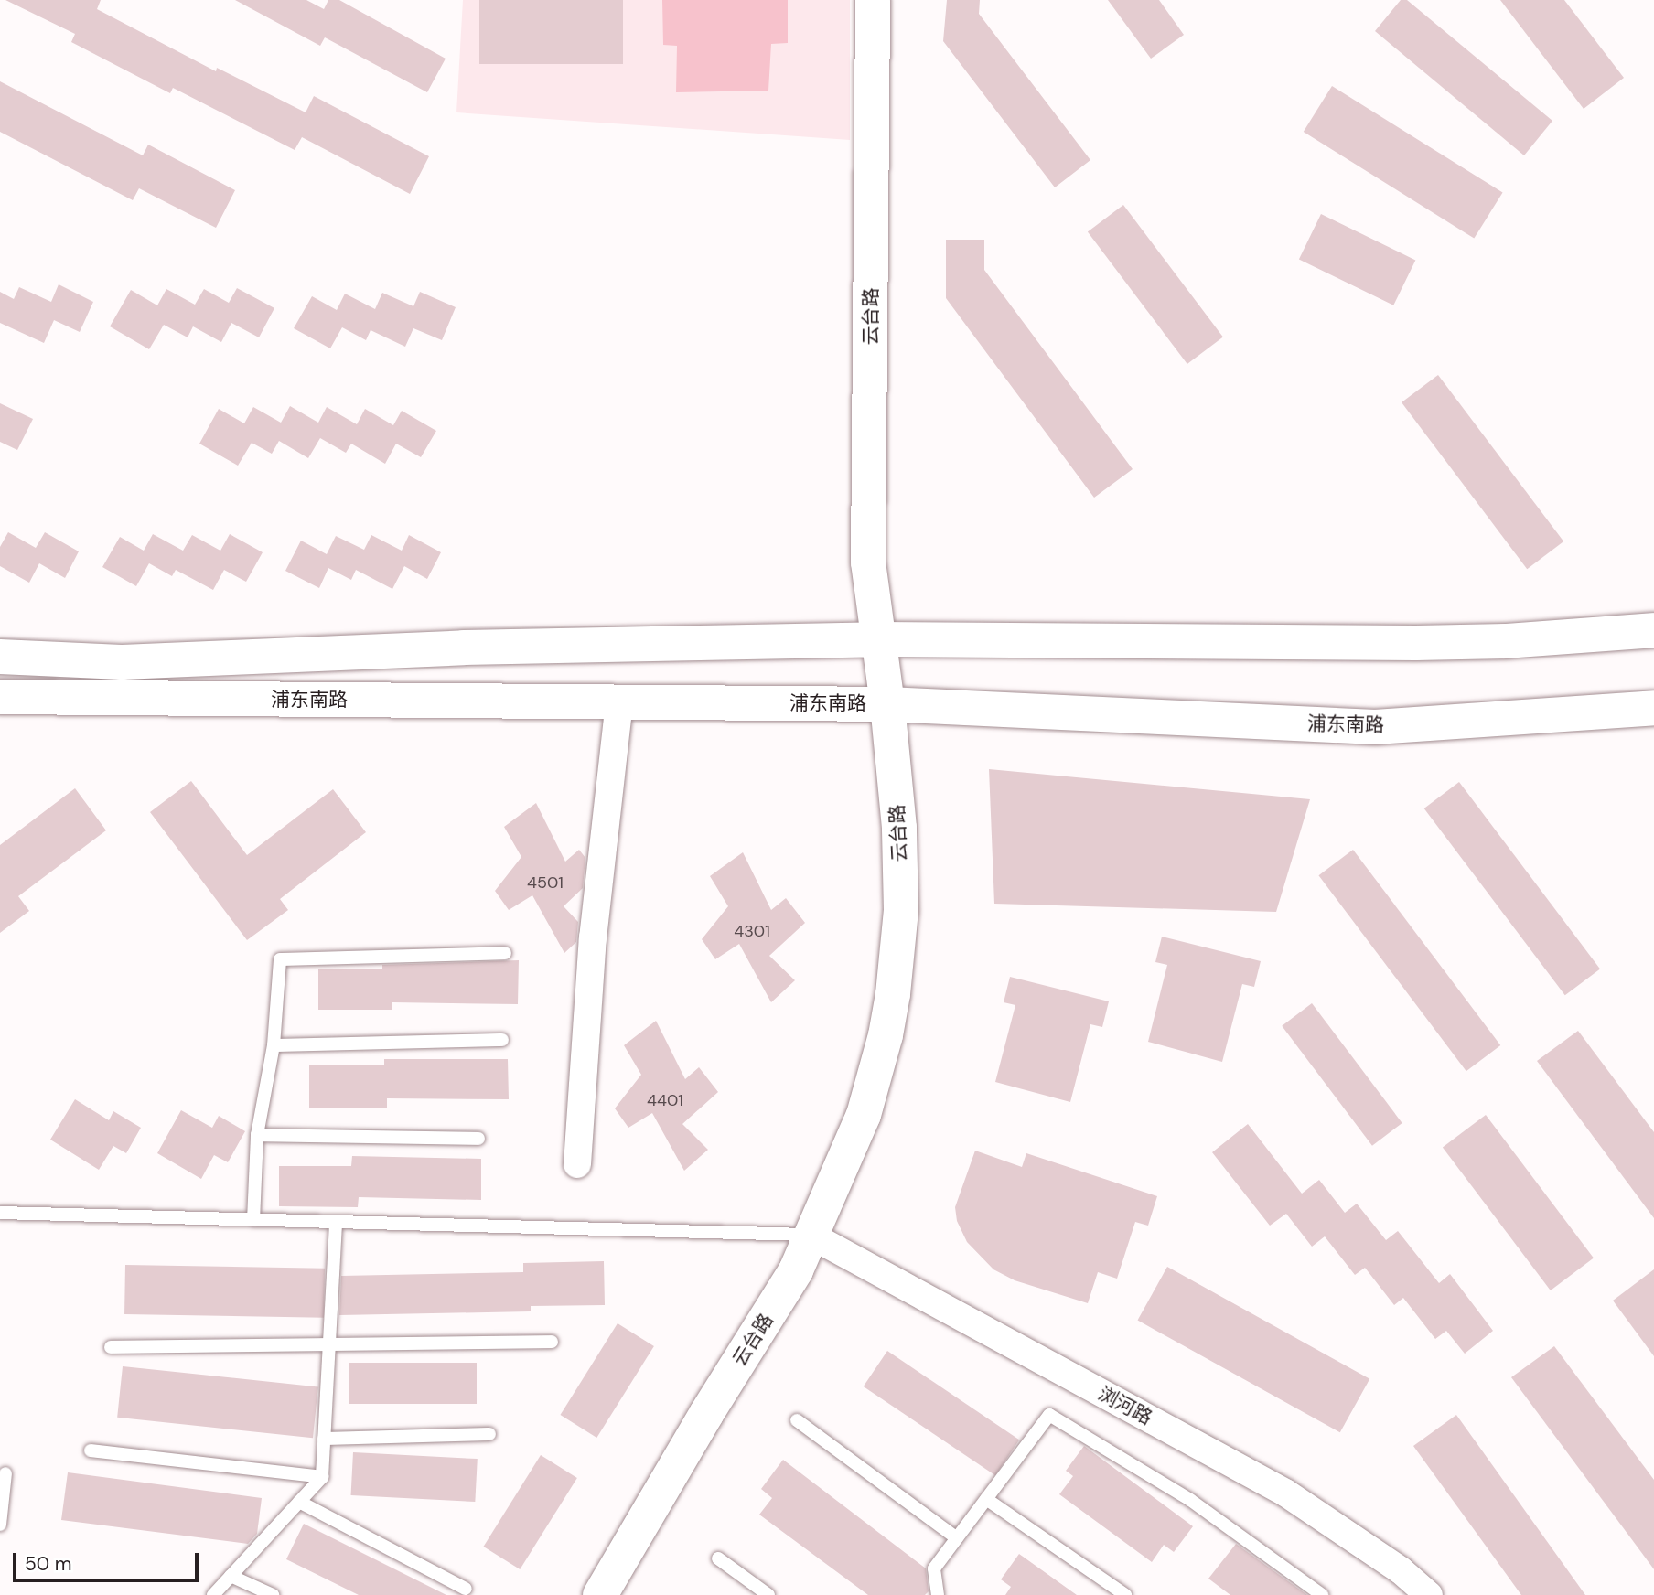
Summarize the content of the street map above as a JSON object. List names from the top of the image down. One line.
{"streets":{"main road":["云台路","浦东南路"],"street":["浏河路"]},"crossings":[["云台路","浦东南路"],["云台路","浏河路"]],"house_numbers":["4501","4301","4401"],"scale_bar":"50 m"}
